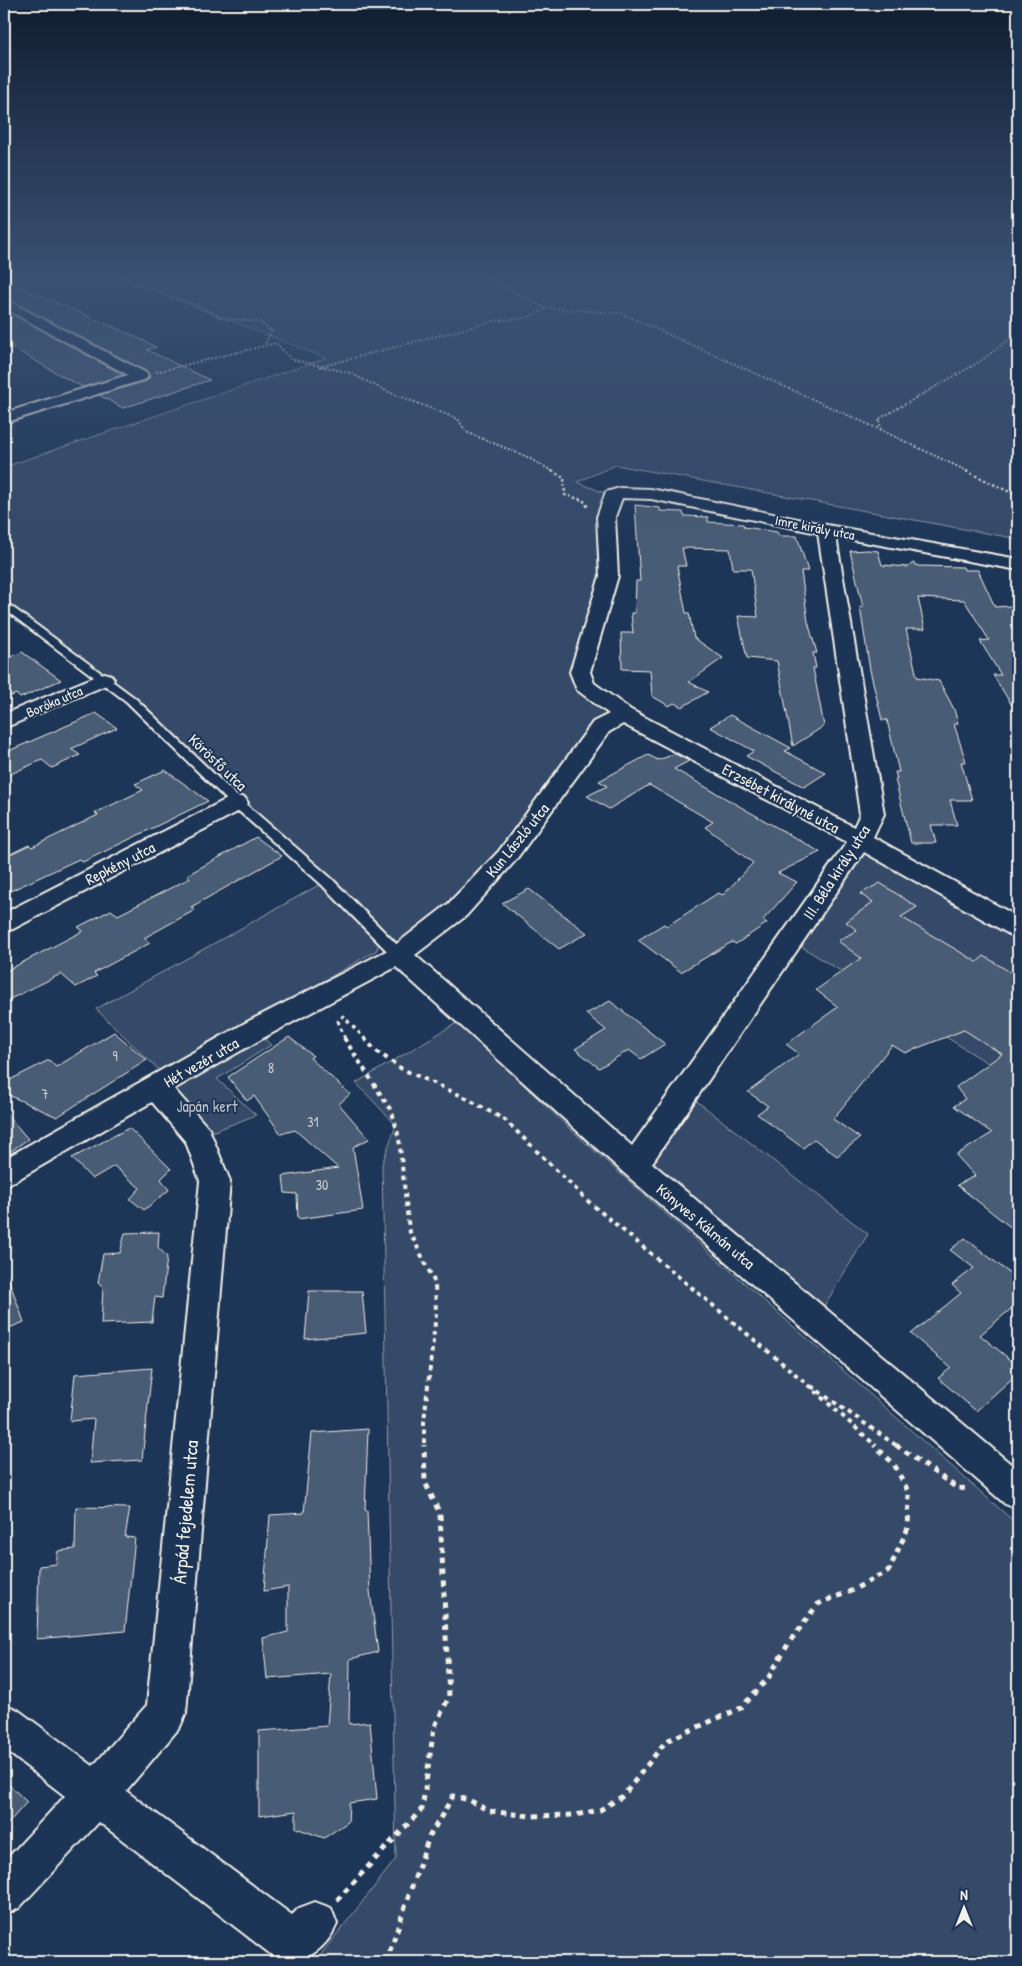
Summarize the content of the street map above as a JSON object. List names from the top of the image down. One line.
{"streets":{"street":["Imre király utca","Boróka utca","Erzsébet királyné utca","Kun László utca","Repkény utca","III. Béla király utca","Hét vezér utca","Könyves Kálmán utca","Árpád fejedelem utca"],"lane":["Körösfő utca"]},"crossings":[["Imre király utca","Erzsébet királyné utca"],["Imre király utca","III. Béla király utca"],["Boróka utca","Körösfő utca"],["Körösfő utca","Kun László utca"],["Körösfő utca","Repkény utca"],["Körösfő utca","Hét vezér utca"],["Körösfő utca","Könyves Kálmán utca"],["Erzsébet királyné utca","Kun László utca"],["Erzsébet királyné utca","III. Béla király utca"],["Kun László utca","Hét vezér utca"],["Kun László utca","Könyves Kálmán utca"],["III. Béla király utca","Könyves Kálmán utca"],["Hét vezér utca","Könyves Kálmán utca"],["Hét vezér utca","Árpád fejedelem utca"]],"parks":["Japán kert"],"house_numbers":["9","8","7","31","30"],"north":"top"}
